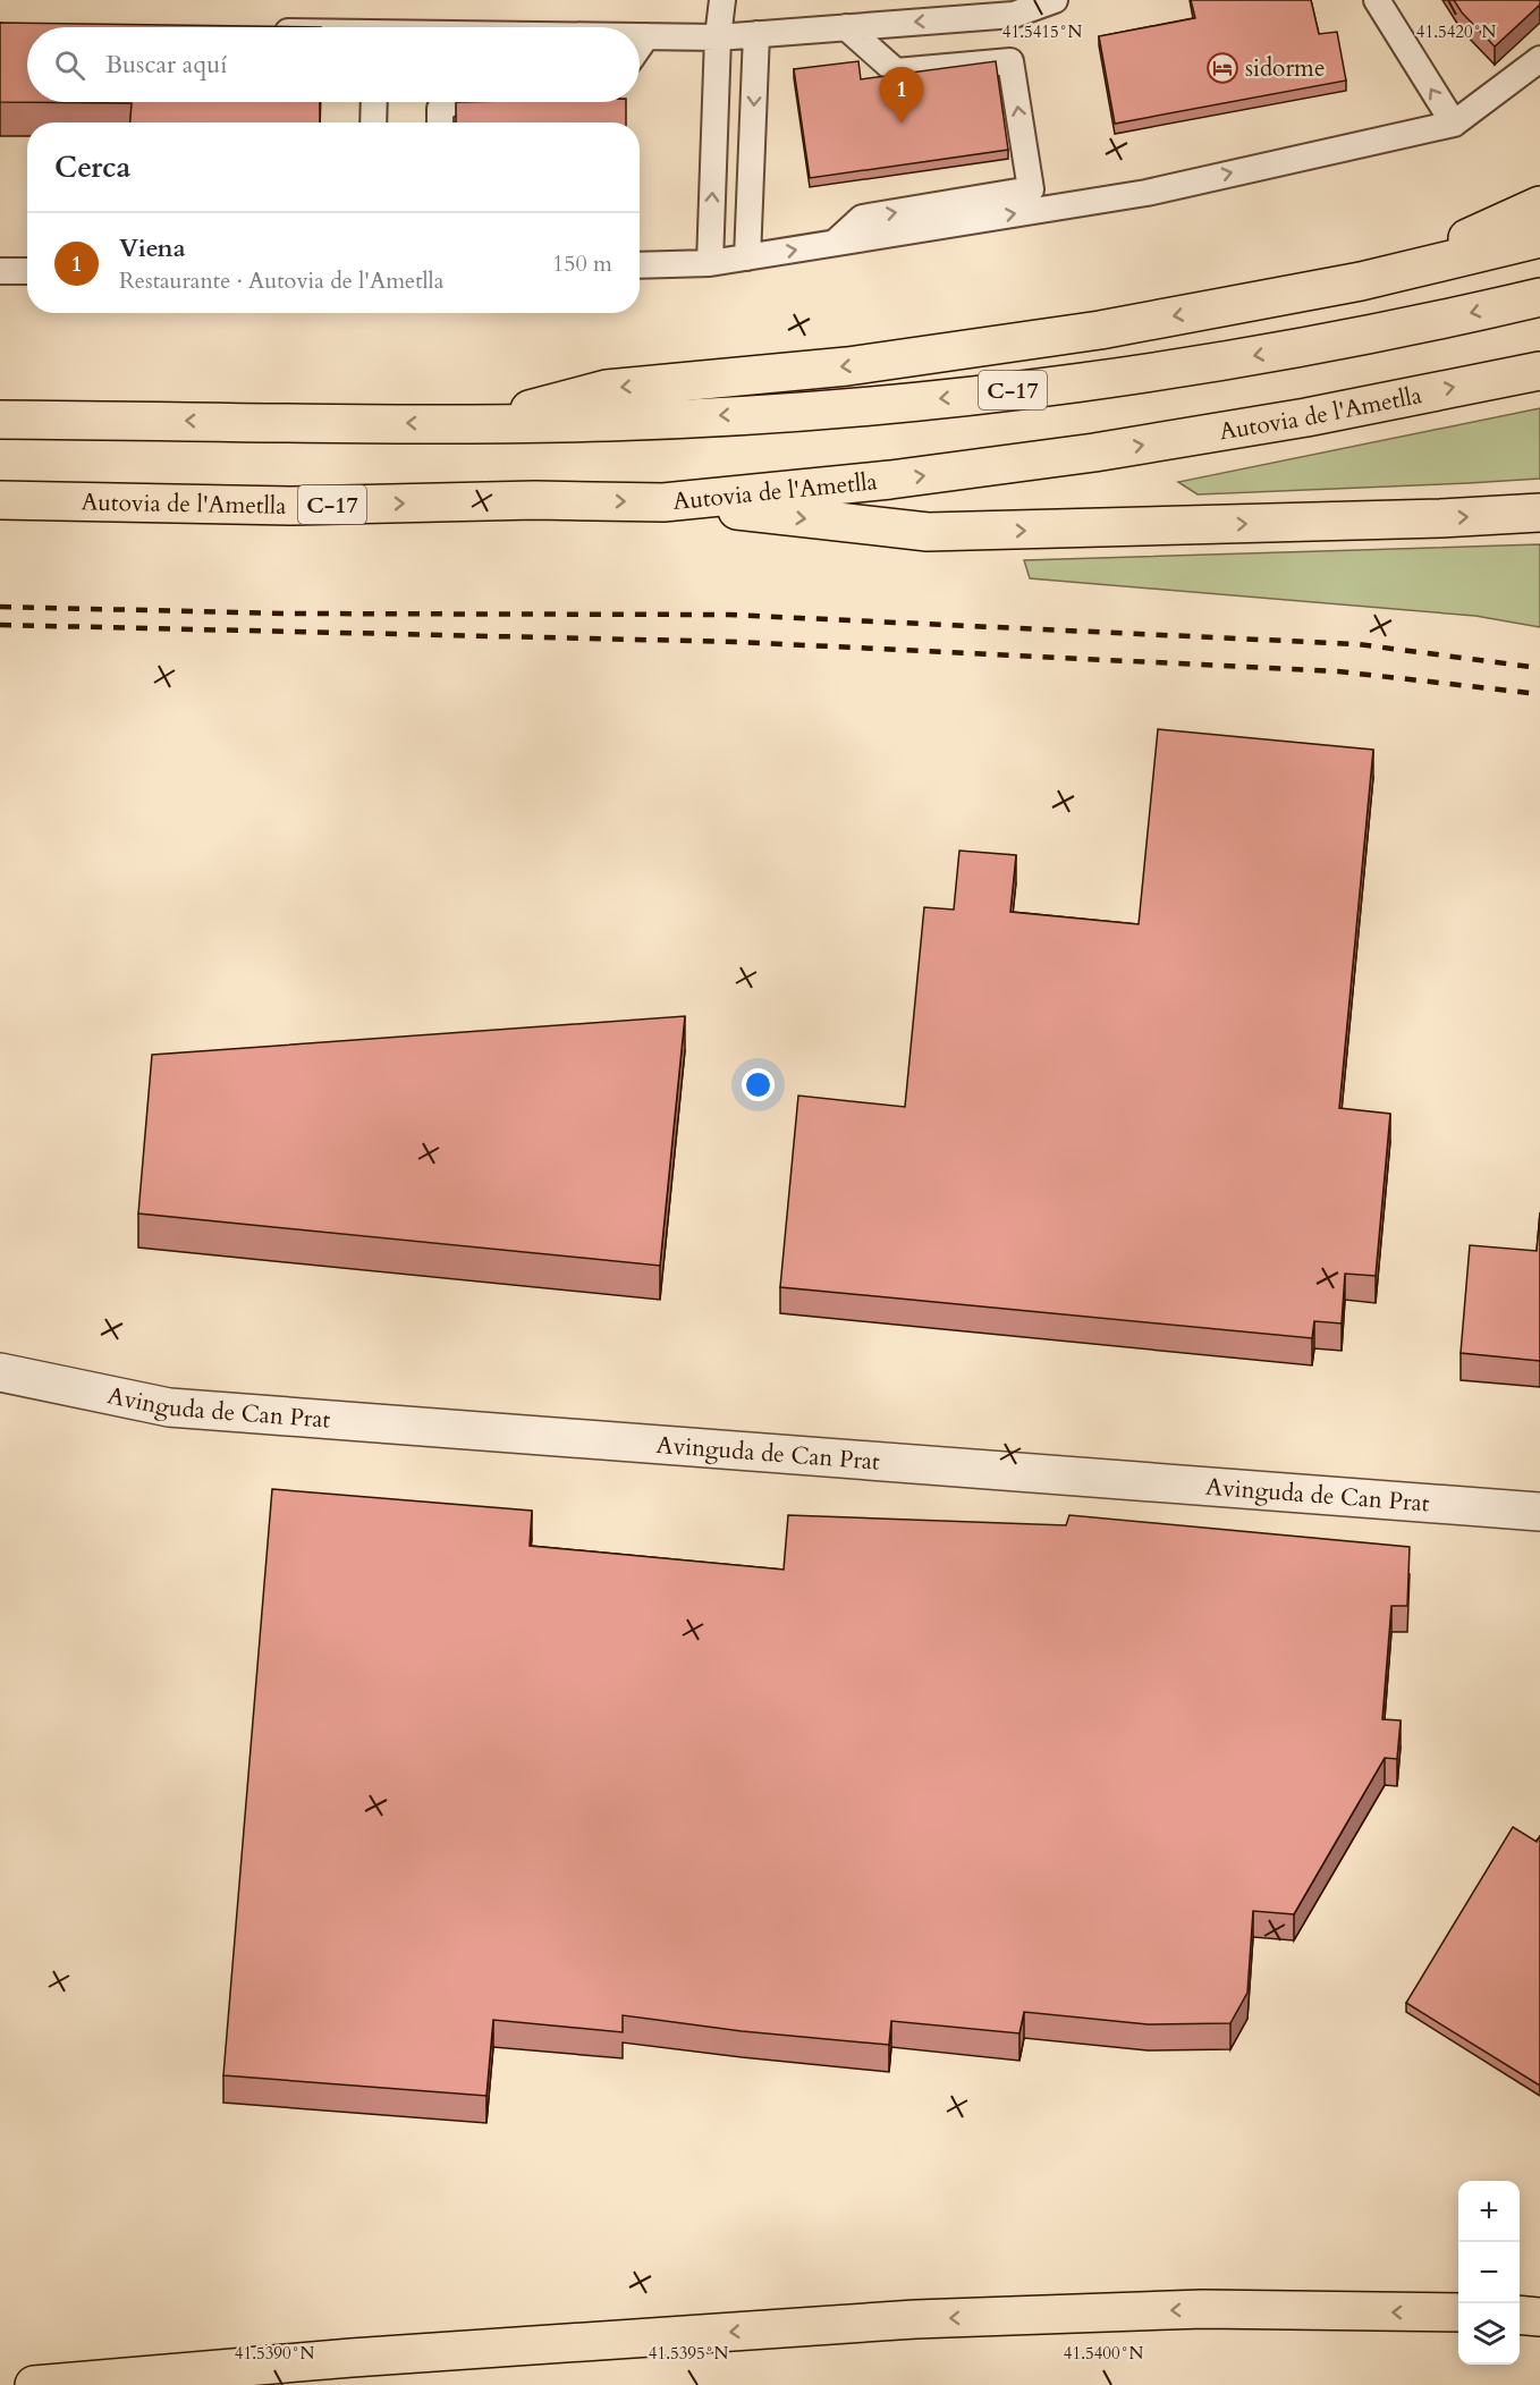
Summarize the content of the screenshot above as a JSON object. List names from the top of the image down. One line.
{"streets":{"highway":["C-17","Autovia de l'Ametlla"],"street":["Avinguda de Can Prat"]},"places":{"hotel":["sidorme"]},"page":{"search":"Buscar aquí","pins":"1","heading":"Cerca","list":[{"mark":"1","name":"Viena","note":"Restaurante · Autovia de l'Ametlla","value":"150 m"}],"map_buttons":["+","−"]},"coordinates":["41.5415°N","41.5420°N","41.5390°N","41.5395°N","41.5400°N"]}
